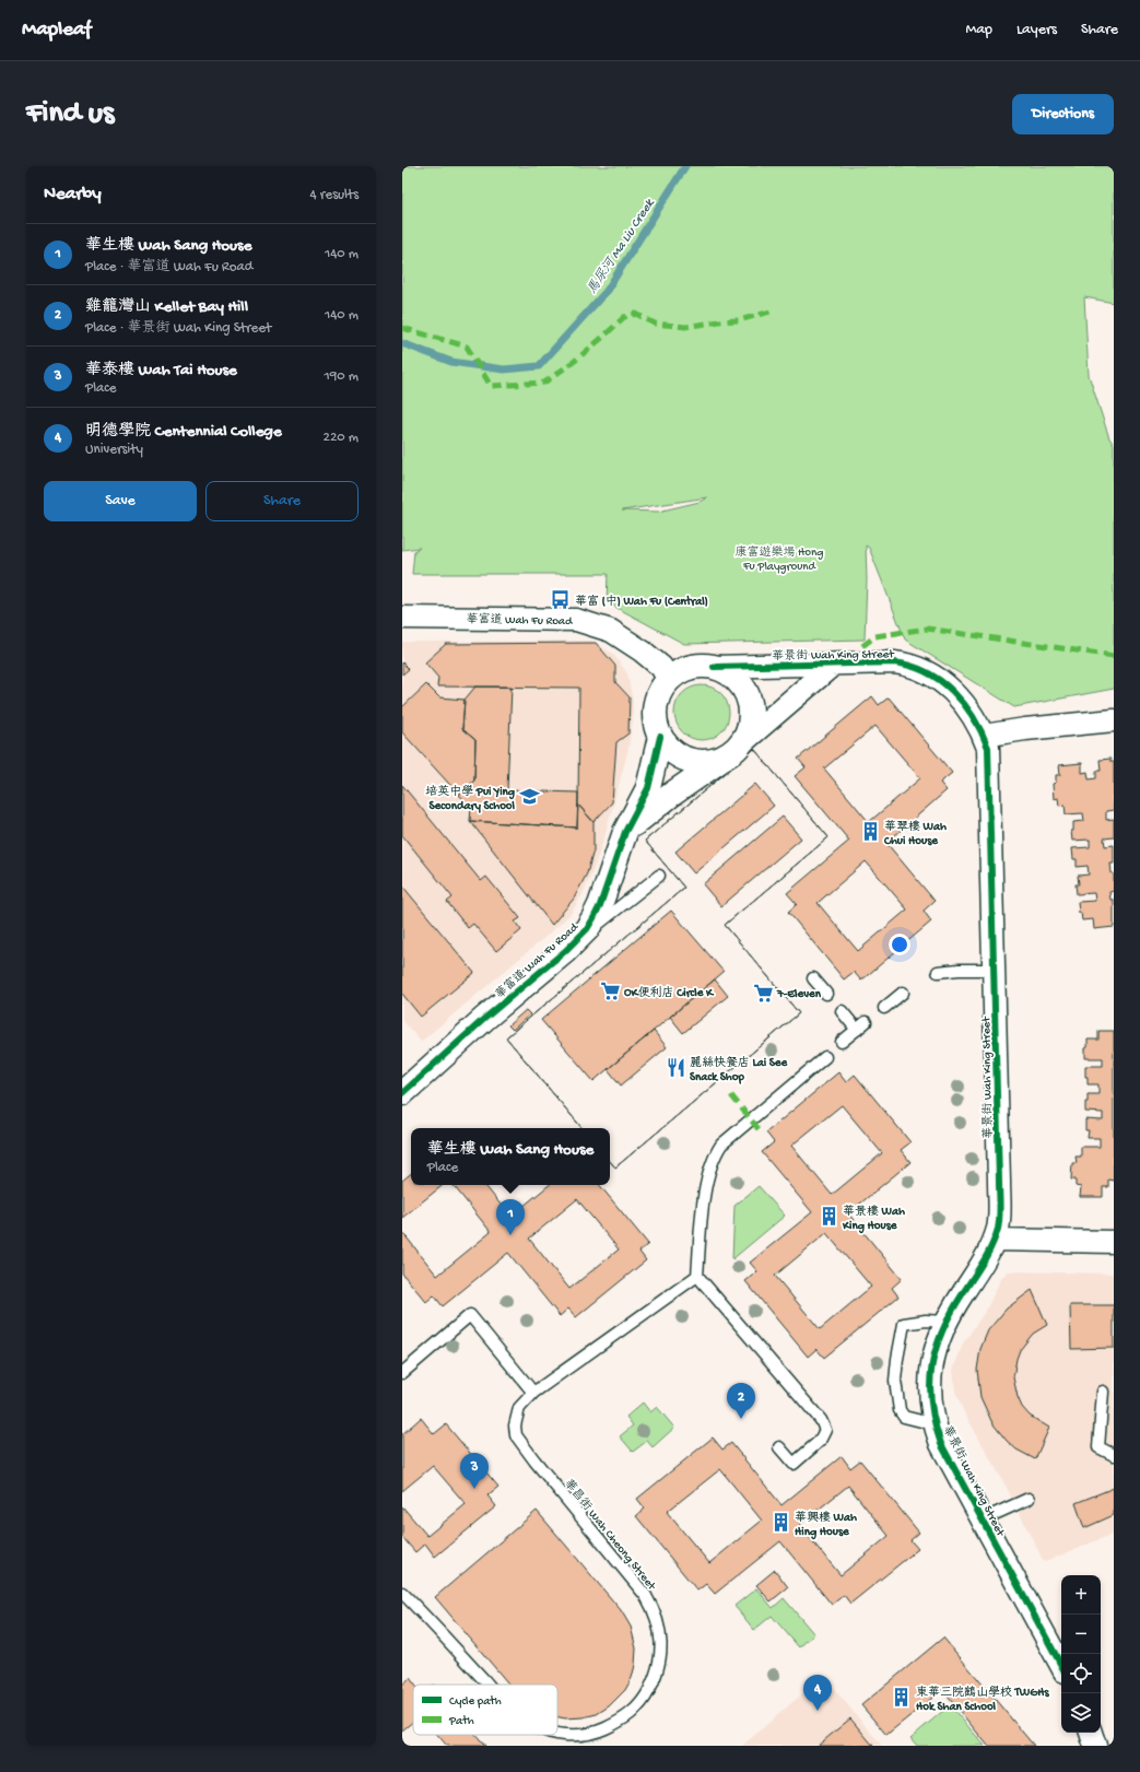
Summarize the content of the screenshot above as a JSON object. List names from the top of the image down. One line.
{"streets":{"street":["華富道 Wah Fu Road","華景街 Wah King Street"],"lane":["華昌街 Wah Cheong Street"]},"crossings":[["華富道 Wah Fu Road","華景街 Wah King Street"]],"water":["馬尿河 Ma Liu Creek"],"parks":["康富遊樂場 Hong Fu Playground"],"places":{"bus stop":["華富 (中) Wah Fu (Central)"],"school or university":["培英中學 Pui Ying Secondary School"],"building":["華翠樓 Wah Chui House","華景樓 Wah King House","華興樓 Wah Hing House","東華三院鶴山學校 TWGHs Hok Shan School"],"supermarket":["OK便利店 Circle K","7-Eleven"],"restaurant":["麗絲快餐店 Lai See Snack Shop"]},"legend":["Cycle path","Path"],"page":{"header":"Mapleaf","nav":["Map","Layers","Share"],"buttons":["Directions",["Save","Share"]],"title":"Find us","heading":["Nearby","4 results"],"list":[{"mark":"1","name":"華生樓 Wah Sang House","note":"Place · 華富道 Wah Fu Road","value":"140 m"},{"mark":"2","name":"雞籠灣山 Kellet Bay Hill","note":"Place · 華景街 Wah King Street","value":"140 m"},{"mark":"3","name":"華泰樓 Wah Tai House","note":"Place","value":"190 m"},{"mark":"4","name":"明德學院 Centennial College","note":"University","value":"220 m"}],"popup":["華生樓 Wah Sang House","Place"],"pins":["1","2","3","4"],"map_buttons":["+","−"]}}
